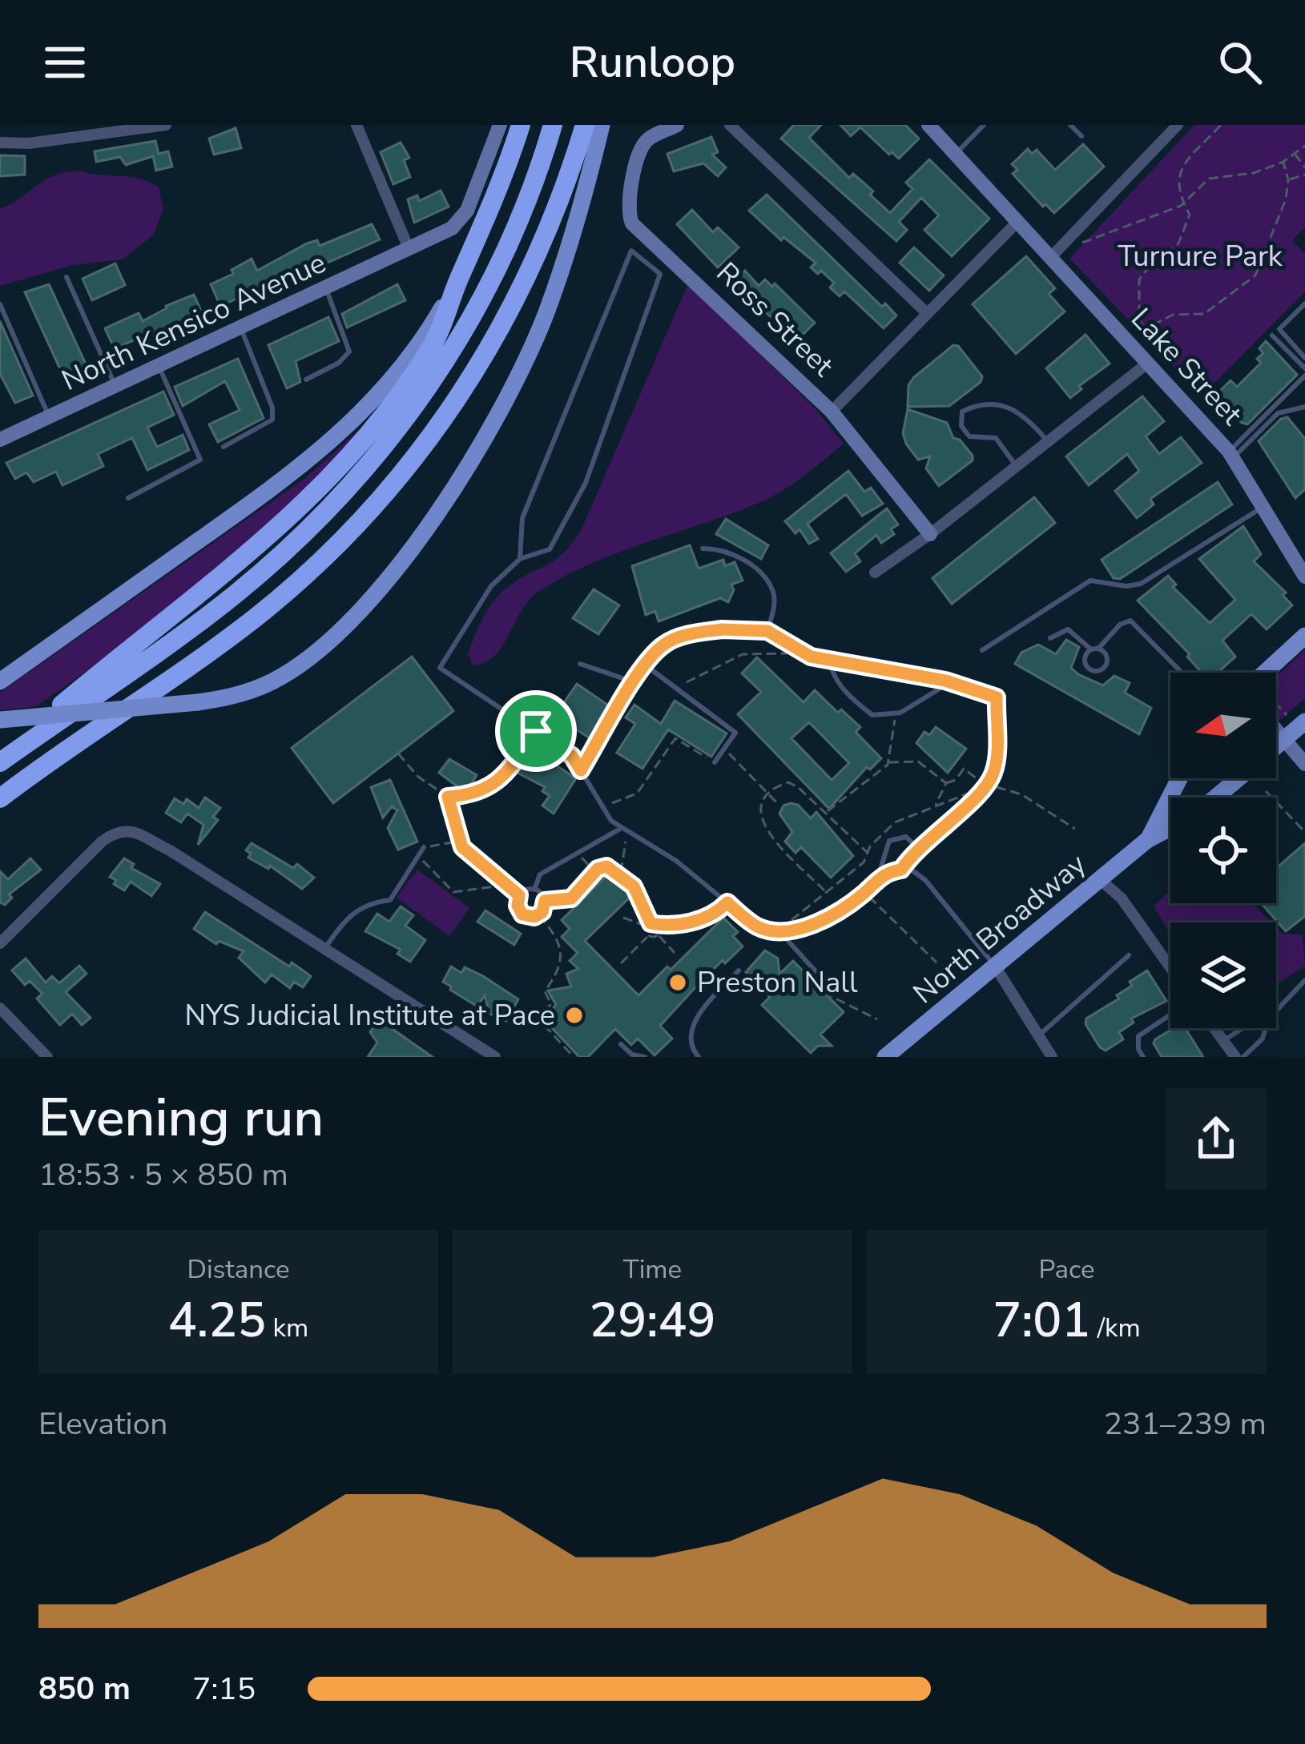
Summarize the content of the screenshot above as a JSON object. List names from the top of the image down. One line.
{"streets":{"main road":["North Broadway"],"street":["Ross Street","North Kensico Avenue","Lake Street"]},"parks":["Turnure Park"],"places":["Preston Nall","NYS Judicial Institute at Pace"],"north":"left","page":{"header":"Runloop","heading":["Evening run","18:53 · 5 × 850 m"],"stats":[["Distance","4.25 km"],["Time","29:49"],["Pace","7:01 /km"]],"chart":["Elevation","231–239 m"],"list":[{"name":"850 m","note":"7:15"}]}}
